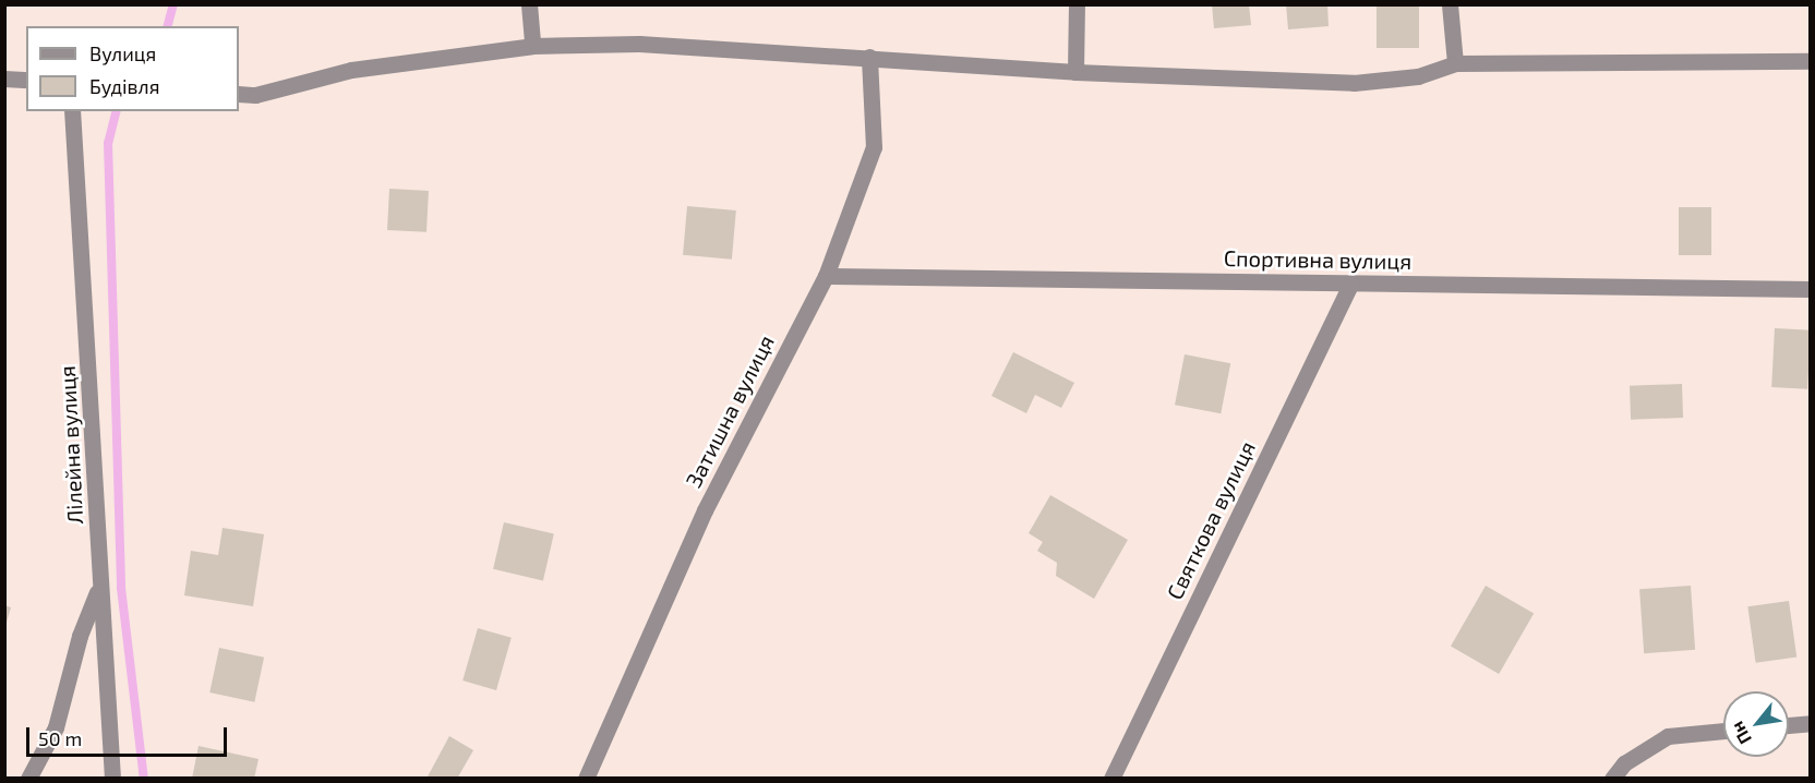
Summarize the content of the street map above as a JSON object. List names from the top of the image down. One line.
{"streets":{"street":["Спортивна вулиця","Затишна вулиця","Лілейна вулиця","Святкова вулиця"]},"crossings":[["Спортивна вулиця","Затишна вулиця"],["Спортивна вулиця","Святкова вулиця"]],"legend":["Вулиця","Будівля"],"scale_bar":"50 m","north":"bottom left"}
